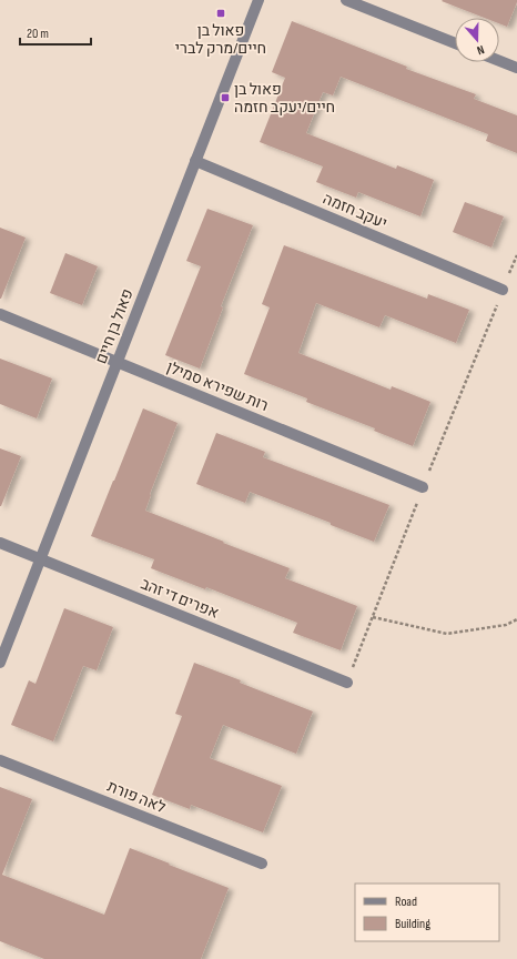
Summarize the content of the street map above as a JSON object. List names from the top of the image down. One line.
{"streets":{"street":["יעקב חזמה","פאול בן חיים","רות שפירא סמילן","אפרים די זהב","לאה פורת"]},"crossings":[["יעקב חזמה","פאול בן חיים"],["פאול בן חיים","רות שפירא סמילן"],["פאול בן חיים","אפרים די זהב"]],"places":{"transit":["פאול בן חיים/מרק לברי","פאול בן חיים/יעקב חזמה"]},"legend":["Road","Building"],"scale_bar":"20 m","north":"bottom"}
